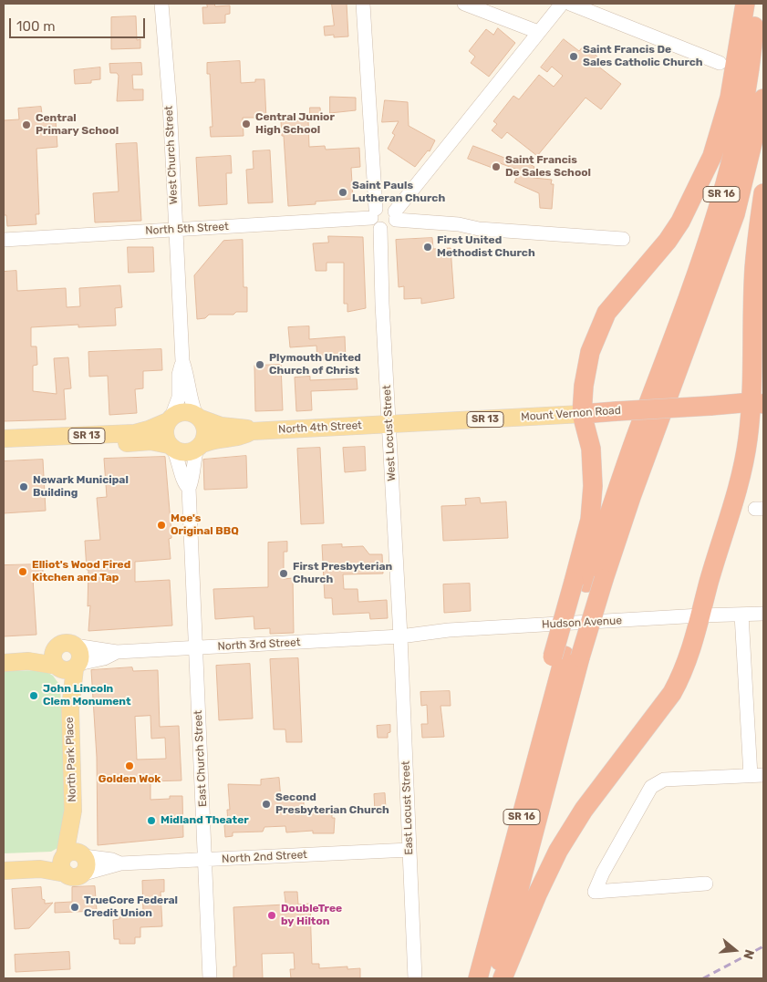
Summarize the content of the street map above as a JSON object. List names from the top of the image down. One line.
{"streets":{"highway":["SR 16","Mount Vernon Road","SR 13"],"main road":["North 4th Street","North 3rd Street","North Park Place"],"street":["West Church Street","North 5th Street","West Locust Street","Hudson Avenue","East Church Street","East Locust Street","North 2nd Street"]},"crossings":[["West Church Street","North 5th Street"],["West Church Street","SR 13"],["West Church Street","North 4th Street"],["North 5th Street","West Locust Street"],["Mount Vernon Road","North 4th Street"],["Mount Vernon Road","West Locust Street"],["SR 13","North 4th Street"],["North 4th Street","West Locust Street"],["West Locust Street","Hudson Avenue"],["West Locust Street","North 3rd Street"],["West Locust Street","East Locust Street"],["Hudson Avenue","North 3rd Street"],["Hudson Avenue","East Locust Street"],["North 3rd Street","East Church Street"],["North 3rd Street","North Park Place"],["North 3rd Street","East Locust Street"],["East Church Street","North 2nd Street"],["North Park Place","North 2nd Street"],["East Locust Street","North 2nd Street"]],"places":["Saint Francis De Sales Catholic Church","Central Junior High School","Central Primary School","Saint Francis De Sales School","Saint Pauls Lutheran Church","First United Methodist Church","Plymouth United Church of Christ","Newark Municipal Building","Moe's Original BBQ","Elliot's Wood Fired Kitchen and Tap","First Presbyterian Church","John Lincoln Clem Monument","Golden Wok","Second Presbyterian Church","Midland Theater","TrueCore Federal Credit Union","DoubleTree by Hilton"],"scale_bar":"100 m","north":"right"}
